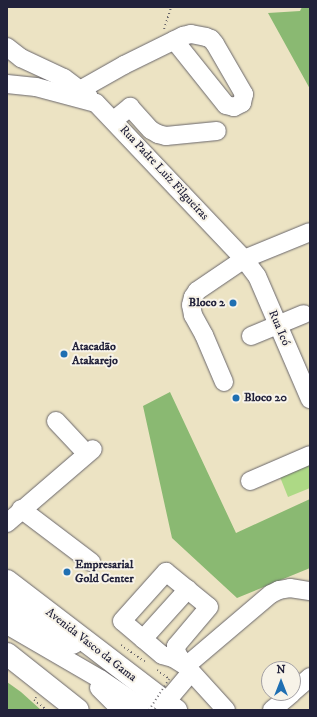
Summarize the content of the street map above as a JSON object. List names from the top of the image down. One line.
{"streets":{"main road":["Avenida Vasco da Gama"],"street":["Rua Padre Luiz Filgueiras","Rua Icó"]},"crossings":[["Rua Padre Luiz Filgueiras","Rua Icó"]],"places":["Bloco 2","Atacadão Atakarejo","Bloco 20","Empresarial Gold Center"],"north":"top"}
